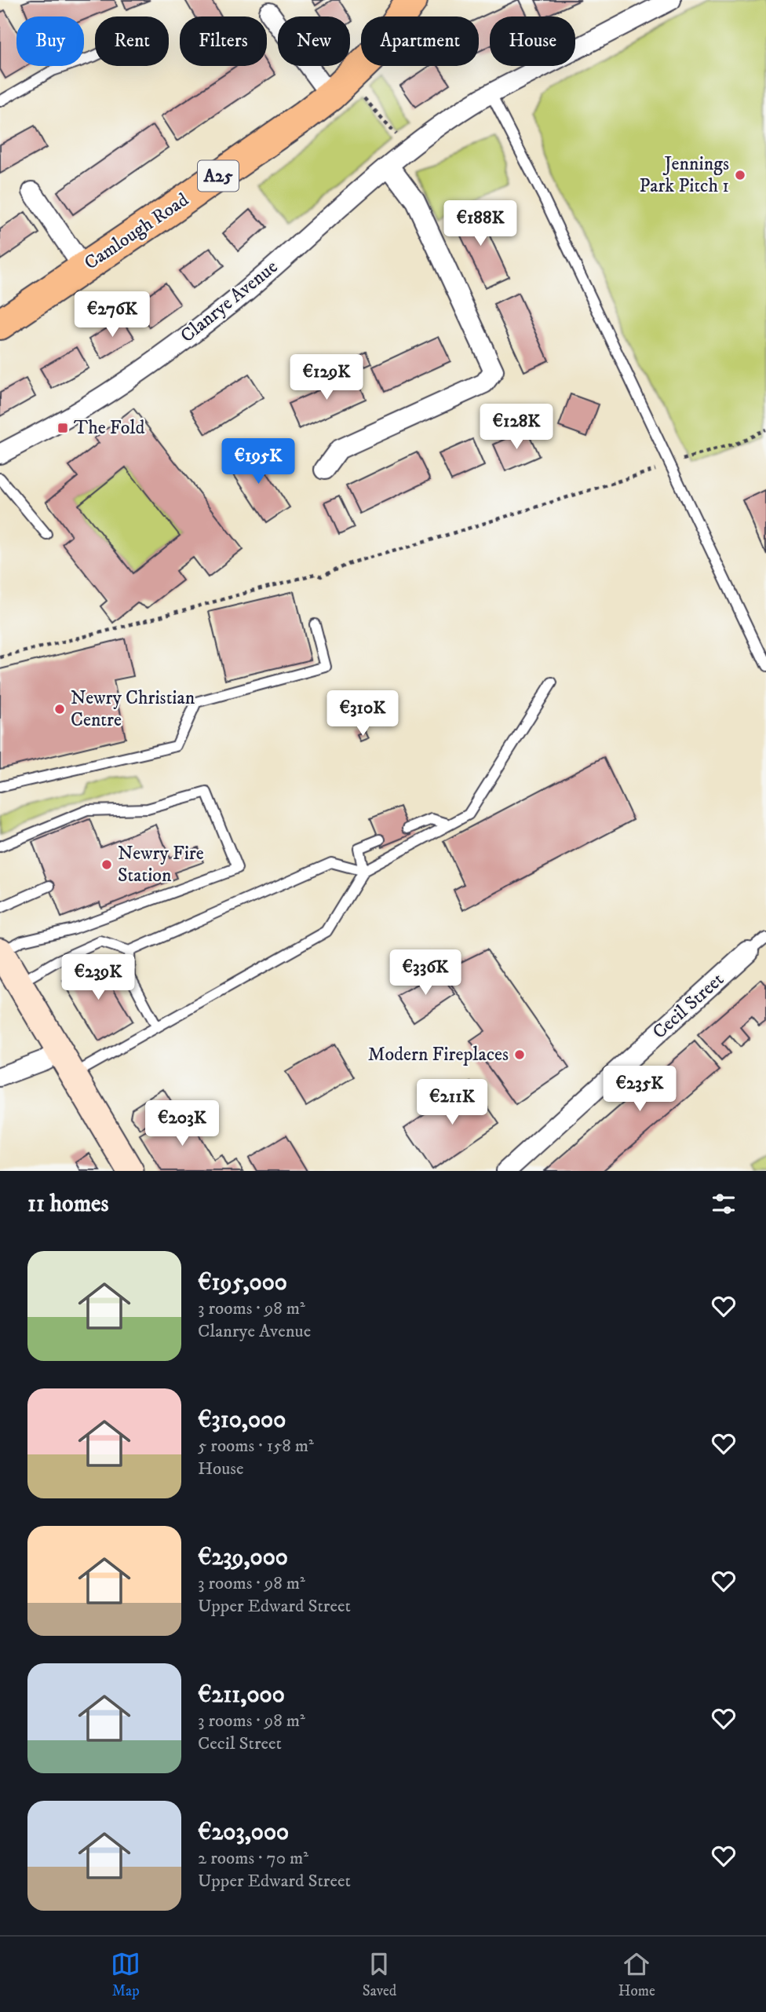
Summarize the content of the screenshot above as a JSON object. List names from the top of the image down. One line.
{"streets":{"main road":["A25","Camlough Road"],"street":["Clanrye Avenue","Cecil Street"]},"places":{"other":["Jennings Park Pitch 1","Newry Christian Centre","Newry Fire Station","Modern Fireplaces"],"transit":["The Fold"]},"page":{"chip":["Buy","Rent","Filters","New","Apartment","House"],"price":["€188K","€276K","€129K","€128K","€195K","€310K","€336K","€239K","€235K","€211K","€203K"],"heading":"11 homes","list":[{"name":"€195,000","note":"3 rooms · 98 m² · Clanrye Avenue"},{"name":"€310,000","note":"5 rooms · 158 m² · House"},{"name":"€239,000","note":"3 rooms · 98 m² · Upper Edward Street"},{"name":"€211,000","note":"3 rooms · 98 m² · Cecil Street"},{"name":"€203,000","note":"2 rooms · 70 m² · Upper Edward Street"}],"tabs":["Map","Saved","Home"]}}
